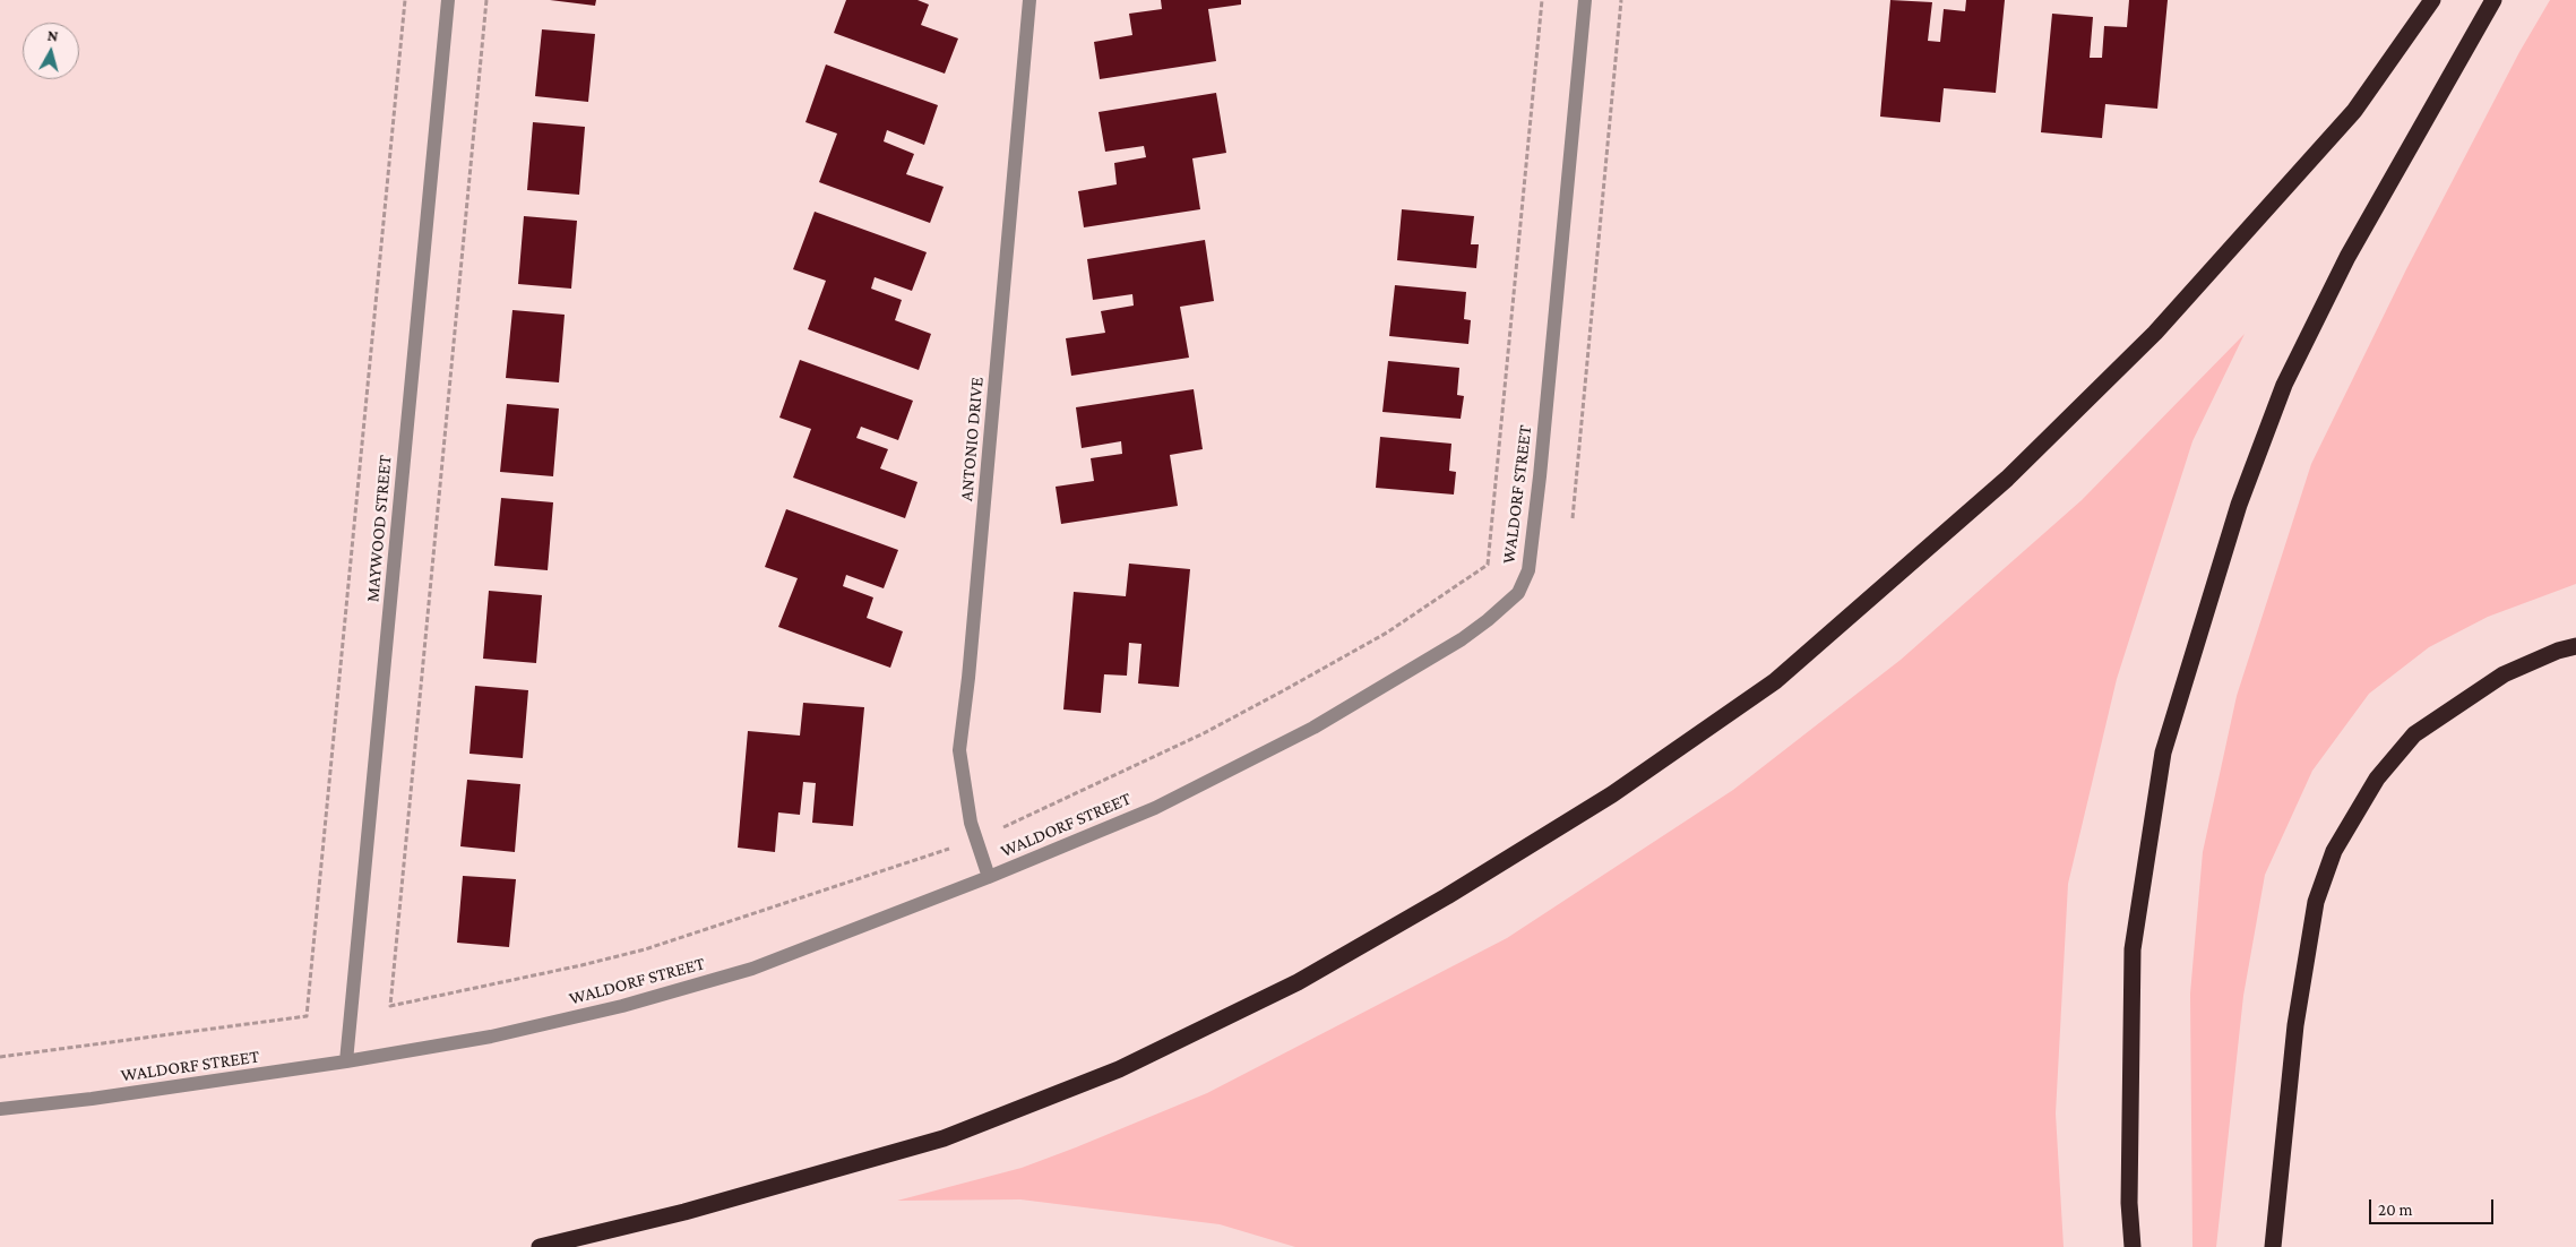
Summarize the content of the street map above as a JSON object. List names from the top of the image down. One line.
{"streets":{"street":["ANTONIO DRIVE","WALDORF STREET","MAYWOOD STREET"]},"crossings":[["ANTONIO DRIVE","WALDORF STREET"],["WALDORF STREET","MAYWOOD STREET"]],"scale_bar":"20 m","north":"top"}
